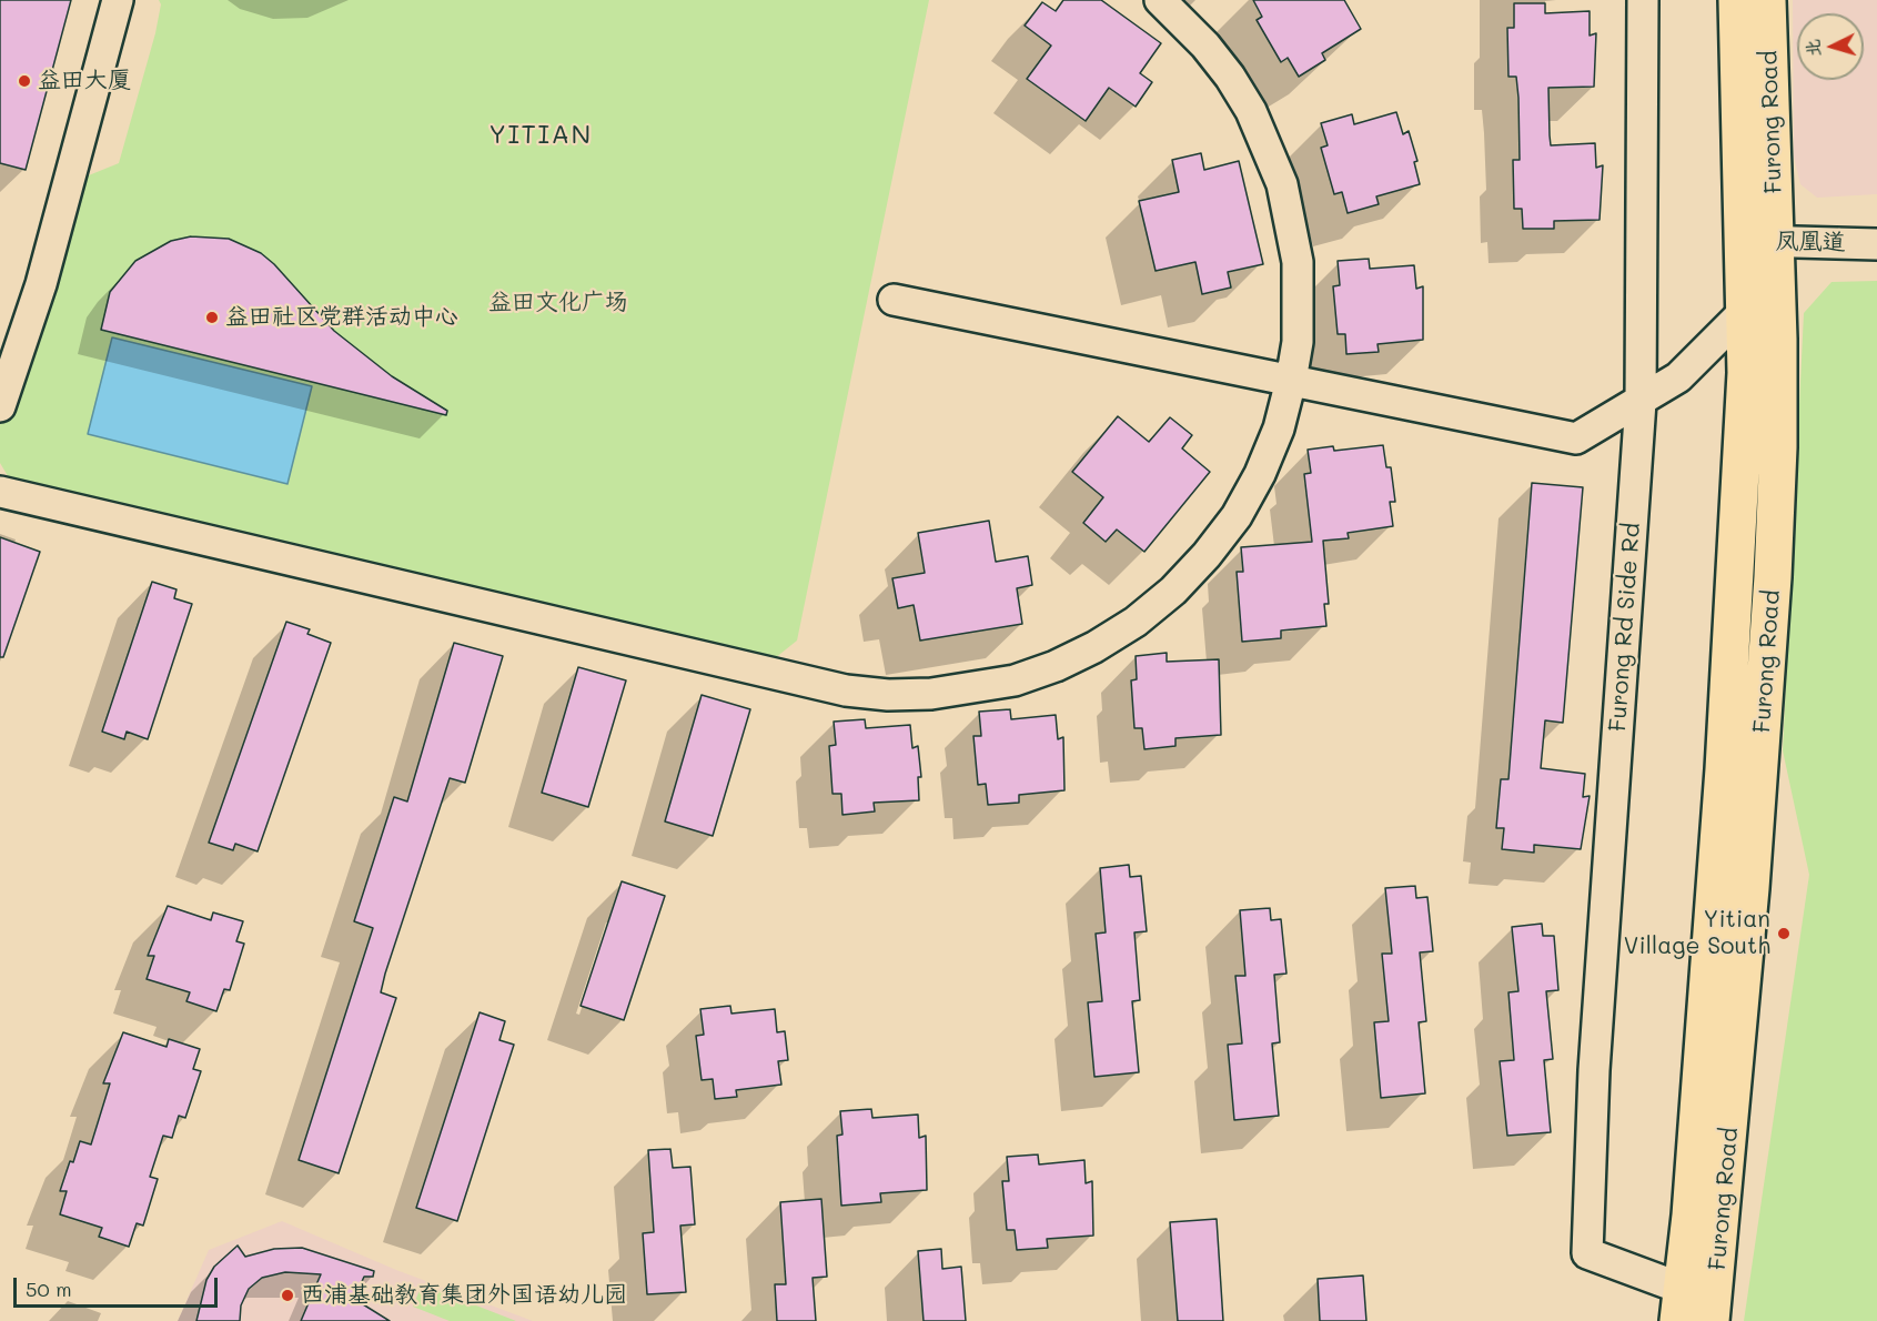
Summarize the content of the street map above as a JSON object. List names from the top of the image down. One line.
{"streets":{"main road":["Furong Road"],"street":["凤凰道","Furong Rd Side Rd"]},"crossings":[["Furong Road","凤凰道"],["Furong Road","Furong Rd Side Rd"]],"districts":["YITIAN"],"parks":["益田文化广场"],"places":["益田大厦","益田社区党群活动中心","Yitian Village South","西浦基础教育集团外国语幼儿园"],"scale_bar":"50 m","north":"left"}
